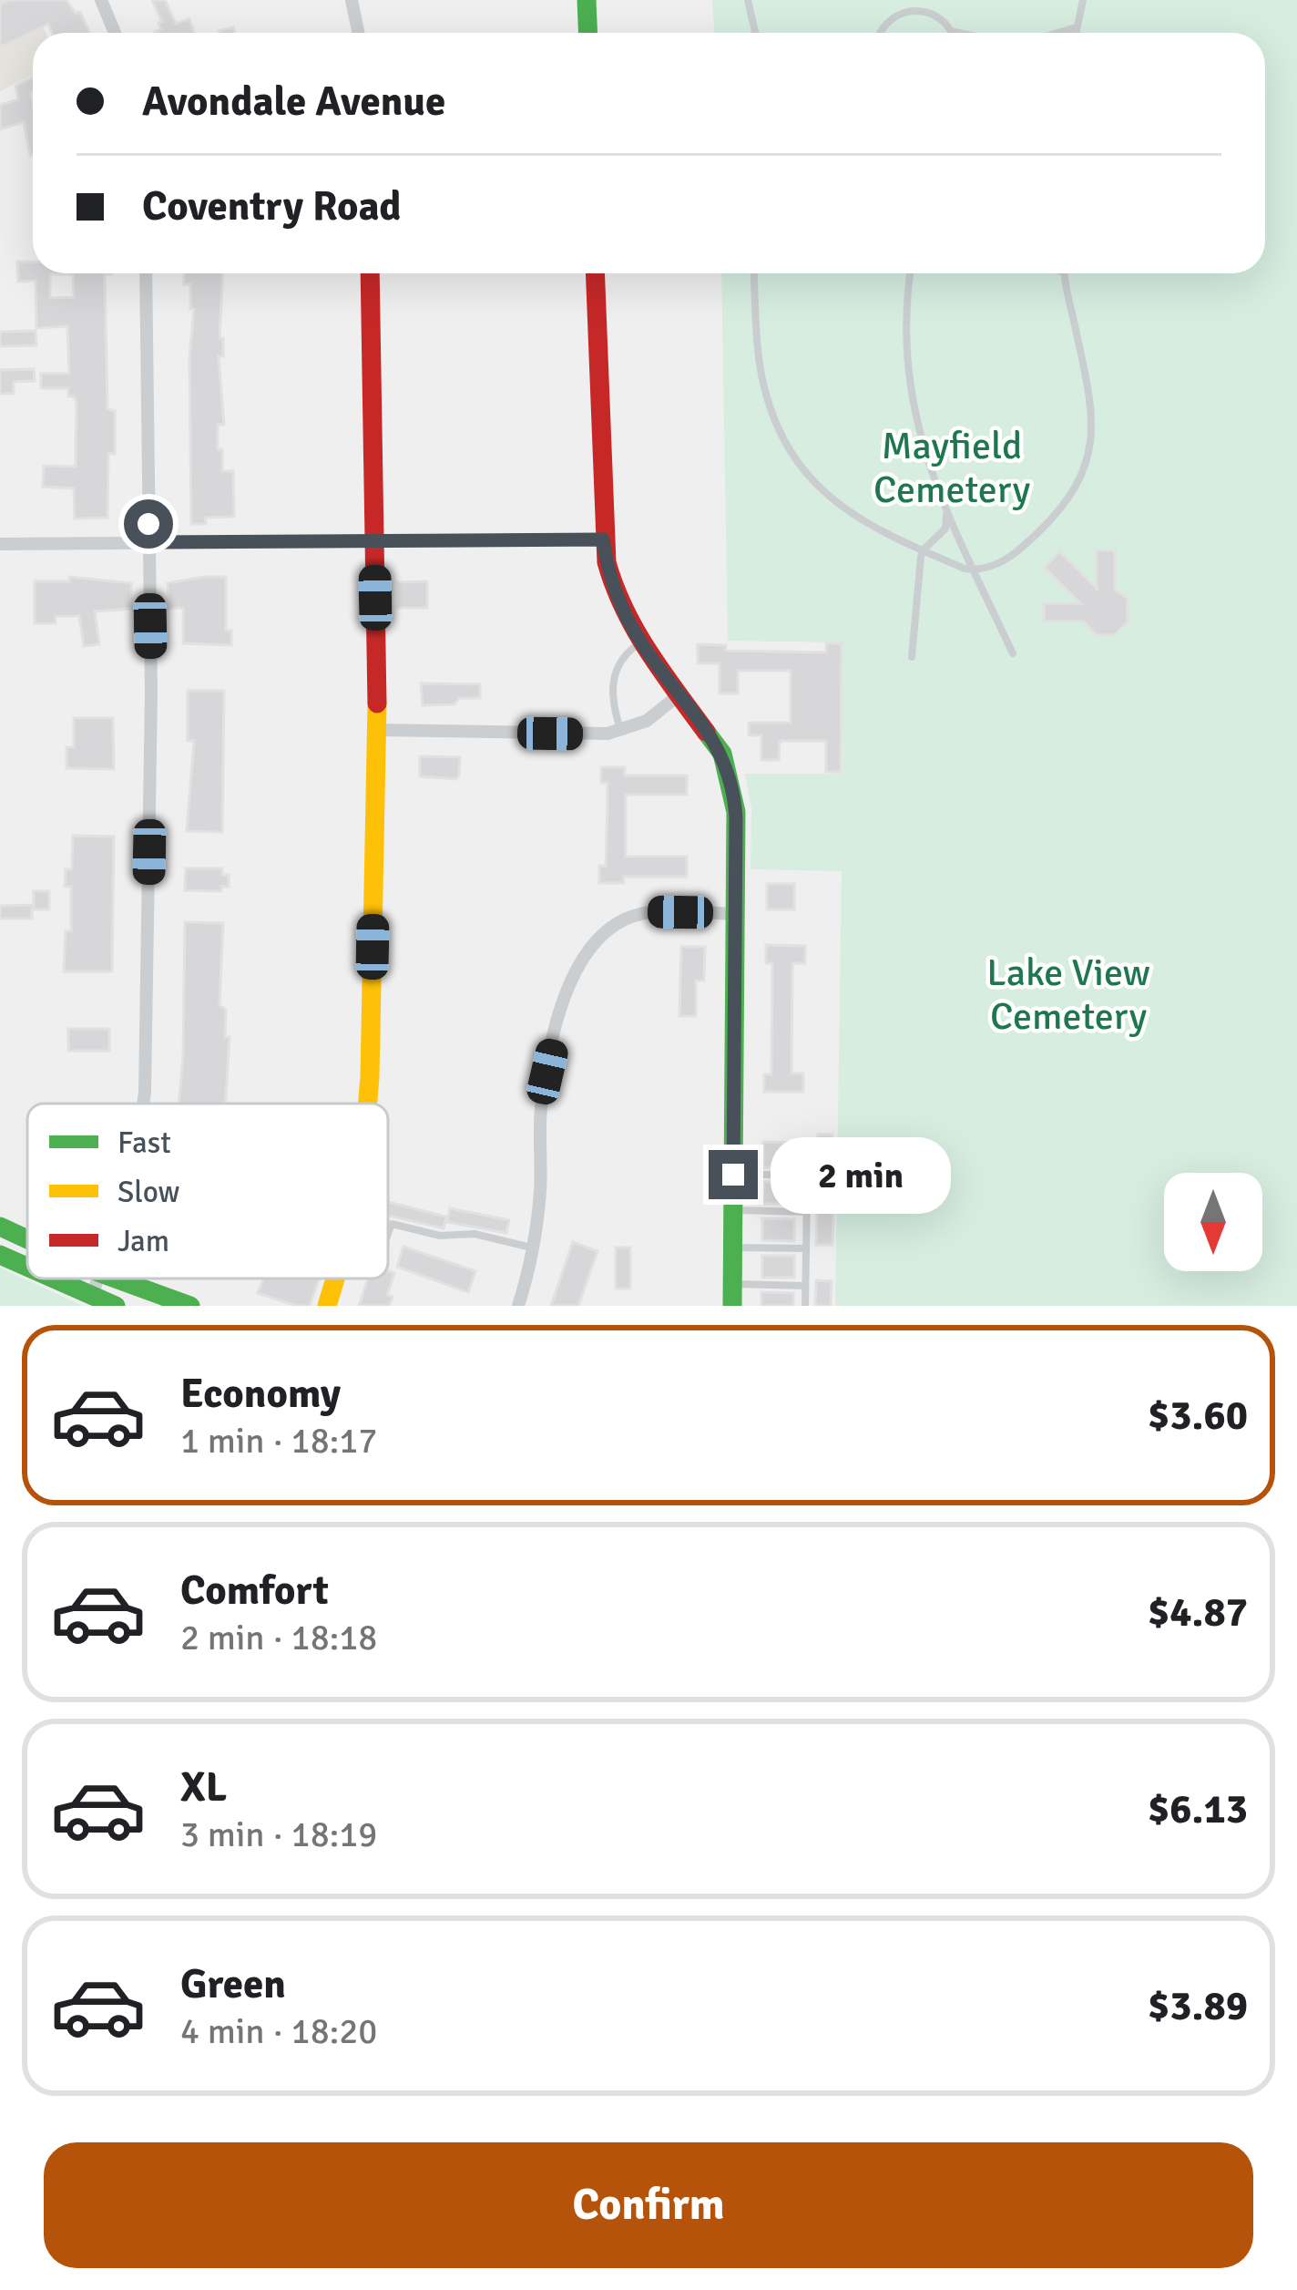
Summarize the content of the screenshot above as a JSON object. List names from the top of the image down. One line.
{"parks":["Mayfield Cemetery","Lake View Cemetery"],"legend":["Fast","Slow","Jam"],"north":"bottom","page":{"banner":["Avondale Avenue","Coventry Road"],"bubble":"2 min","list":[{"name":"Economy","note":"1 min · 18:17","value":"$3.60"},{"name":"Comfort","note":"2 min · 18:18","value":"$4.87"},{"name":"XL","note":"3 min · 18:19","value":"$6.13"},{"name":"Green","note":"4 min · 18:20","value":"$3.89"}],"buttons":"Confirm"}}
